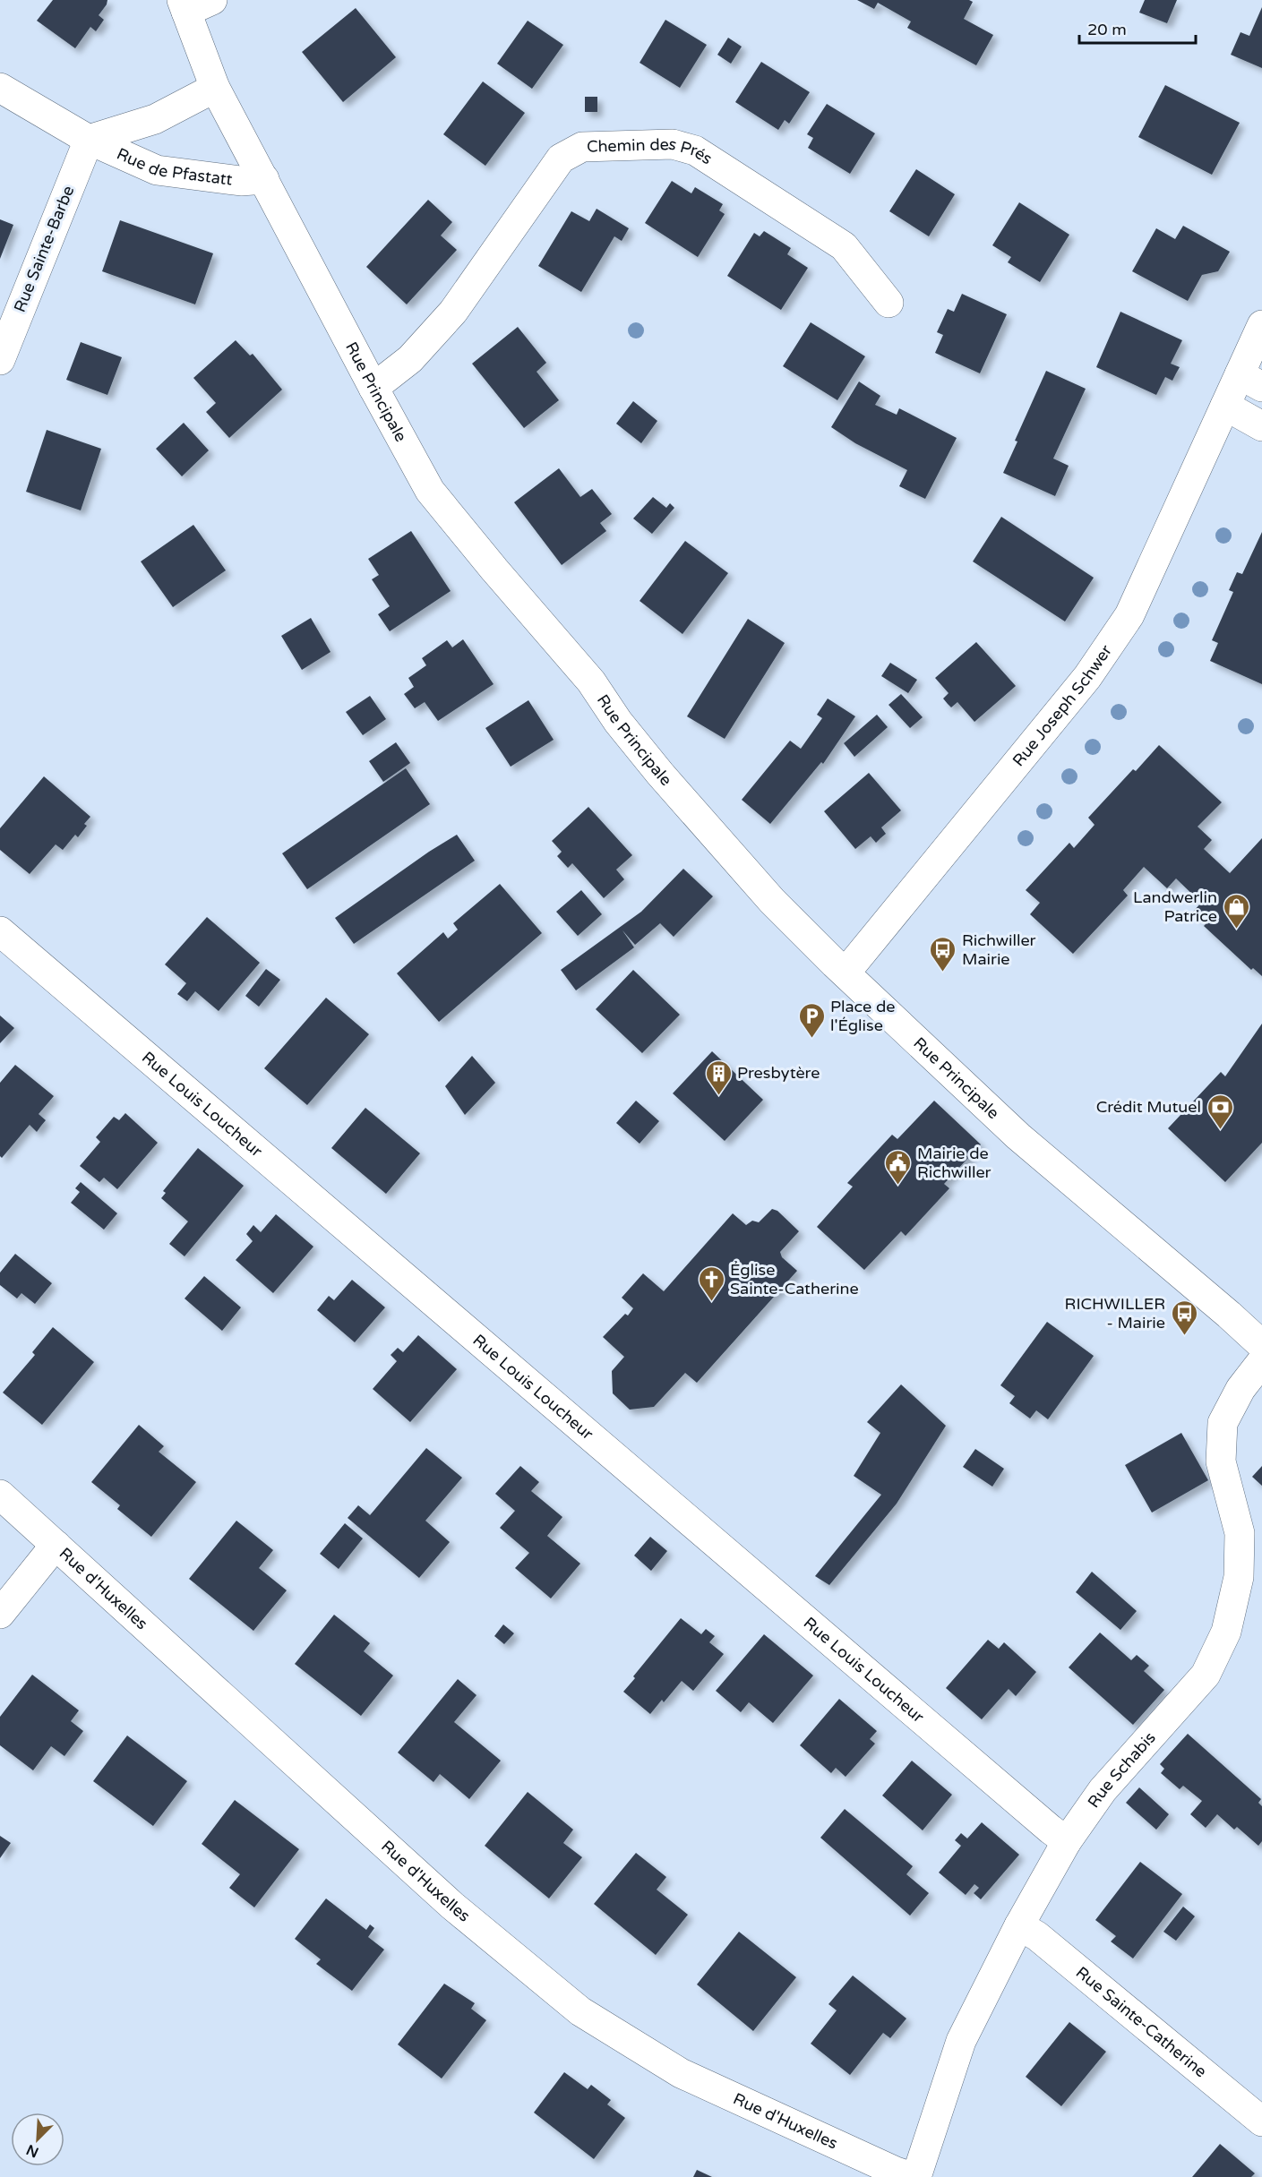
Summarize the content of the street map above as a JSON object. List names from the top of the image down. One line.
{"streets":{"street":["Chemin des Prés","Rue de Pfastatt","Rue Sainte-Barbe","Rue Principale","Rue Joseph Schwer","Rue Louis Loucheur","Rue d'Huxelles","Rue Schabis","Rue Sainte-Catherine"]},"crossings":[["Chemin des Prés","Rue Principale"],["Rue de Pfastatt","Rue Sainte-Barbe"],["Rue de Pfastatt","Rue Principale"],["Rue Principale","Rue Joseph Schwer"],["Rue Louis Loucheur","Rue Schabis"],["Rue d'Huxelles","Rue Schabis"],["Rue Schabis","Rue Sainte-Catherine"]],"places":{"shop":["Landwerlin Patrice"],"bus stop":["Richwiller Mairie","RICHWILLER - Mairie"],"parking":["Place de l'Église"],"building":["Presbytère"],"bank":["Crédit Mutuel"],"public building":["Mairie de Richwiller"],"church":["Église Sainte-Catherine"]},"scale_bar":"20 m","north":"bottom left"}
